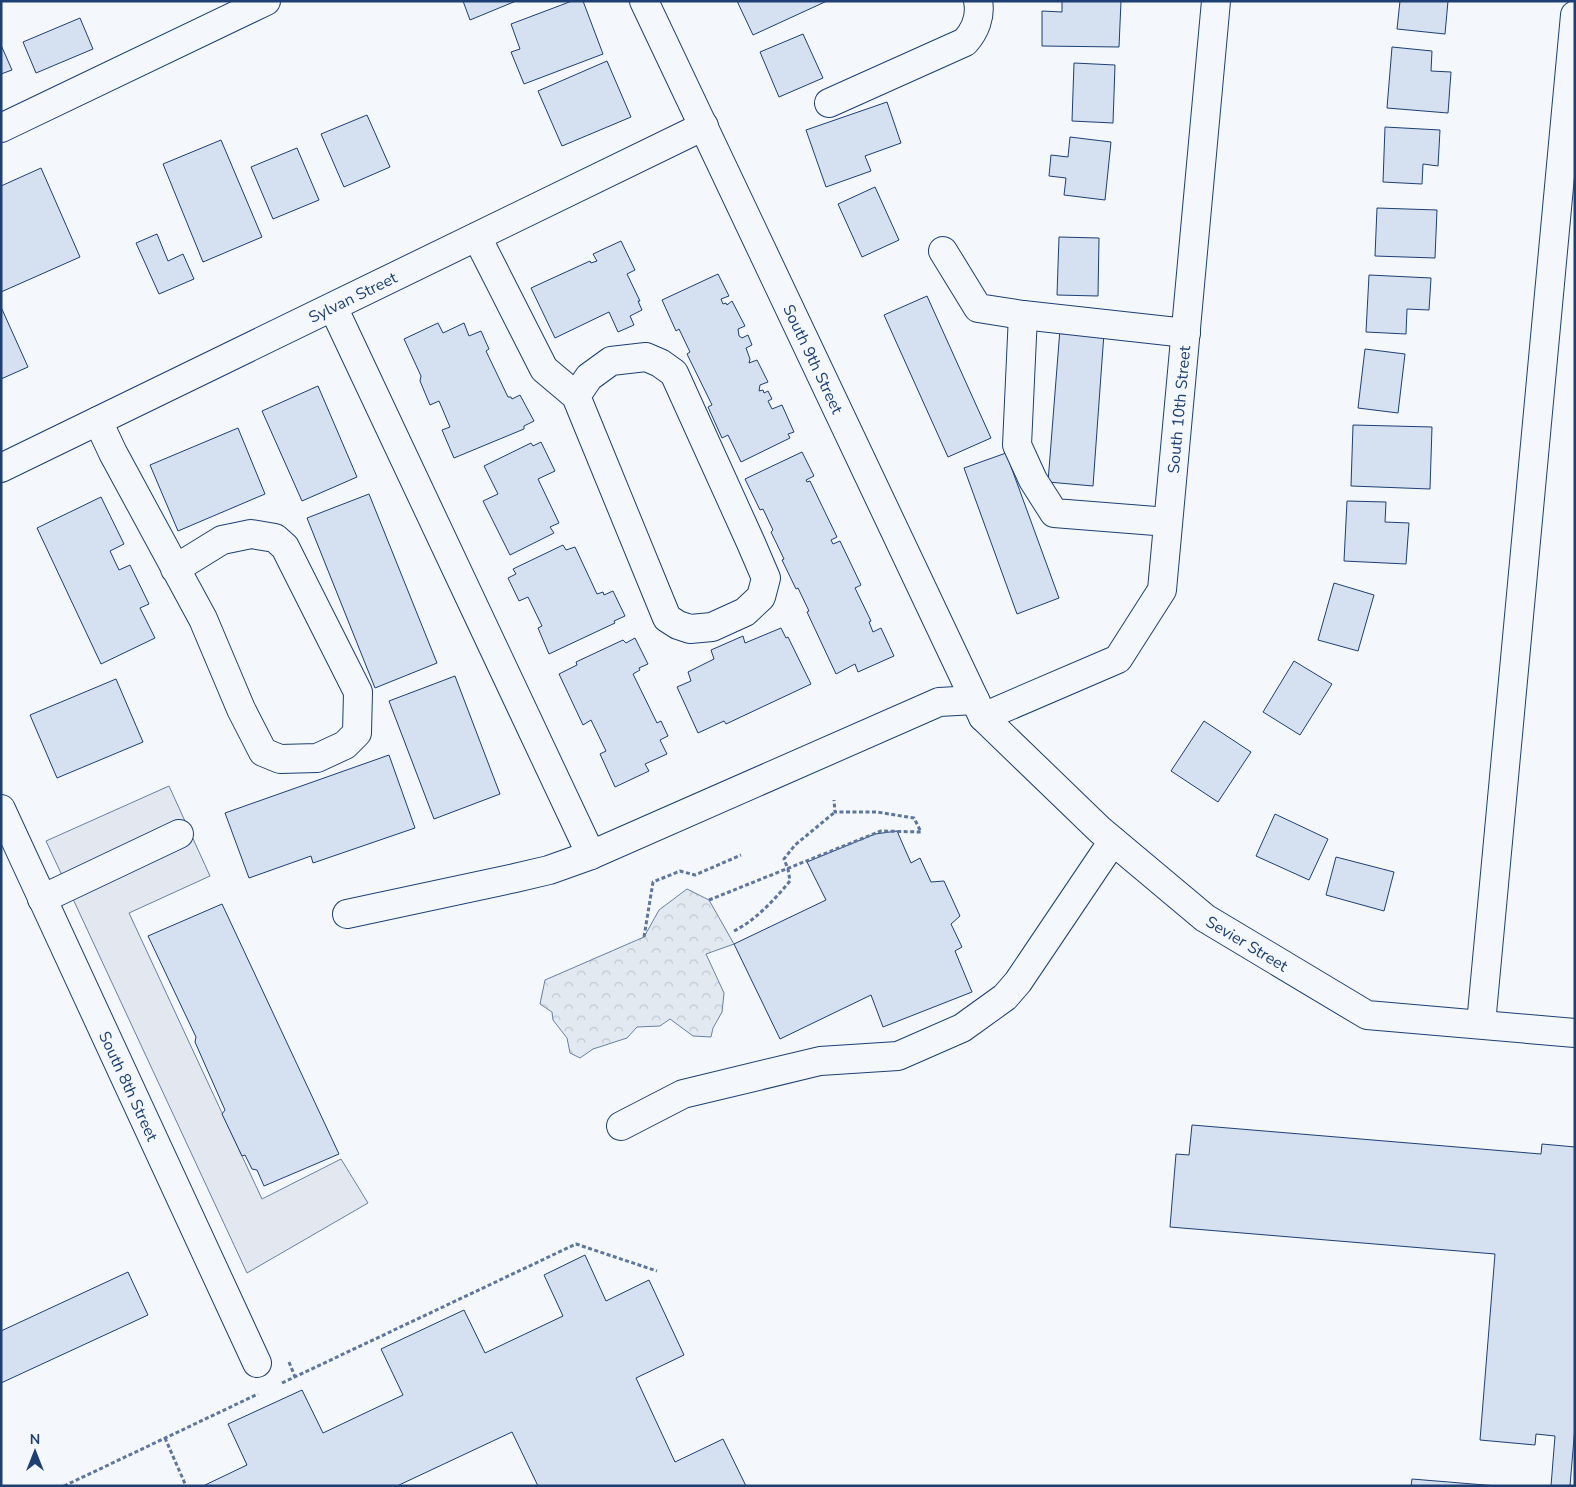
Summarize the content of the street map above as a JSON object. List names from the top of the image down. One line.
{"streets":{"street":["Sylvan Street","South 9th Street","South 10th Street","Sevier Street","South 8th Street"]},"crossings":[["Sylvan Street","South 9th Street"],["South 9th Street","South 10th Street"],["South 9th Street","Sevier Street"],["South 10th Street","Sevier Street"]],"north":"top"}
